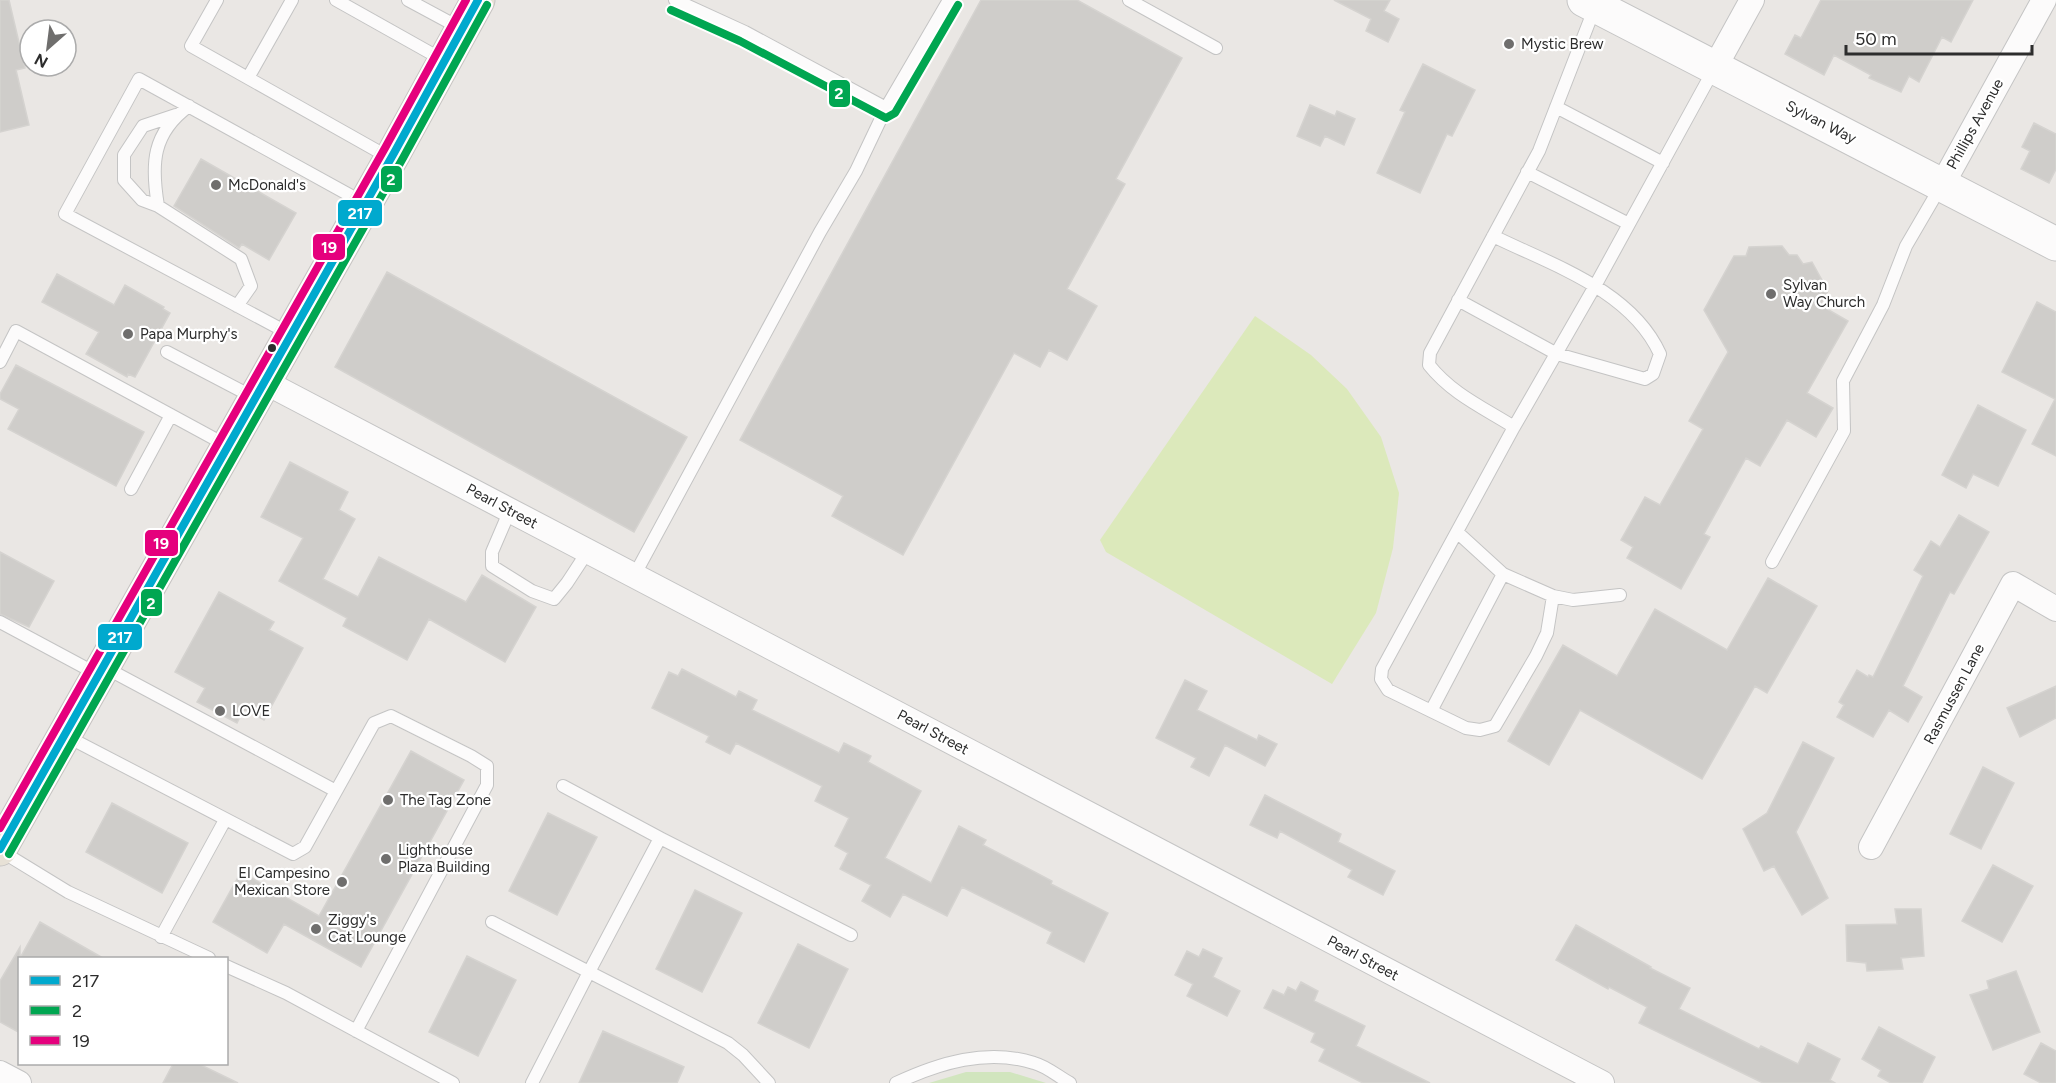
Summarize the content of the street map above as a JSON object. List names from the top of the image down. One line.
{"streets":{"main road":["Sylvan Way"],"street":["Phillips Avenue","Pearl Street","Rasmussen Lane"]},"crossings":[["Sylvan Way","Phillips Avenue"]],"places":["Mystic Brew","McDonald's","Sylvan Way Church","Papa Murphy's","LOVE","The Tag Zone","Lighthouse Plaza Building","El Campesino Mexican Store","Ziggy's Cat Lounge"],"lines":["transit line 217","transit line 19","transit line 2"],"legend":["217","2","19"],"scale_bar":"50 m","north":"bottom left"}
